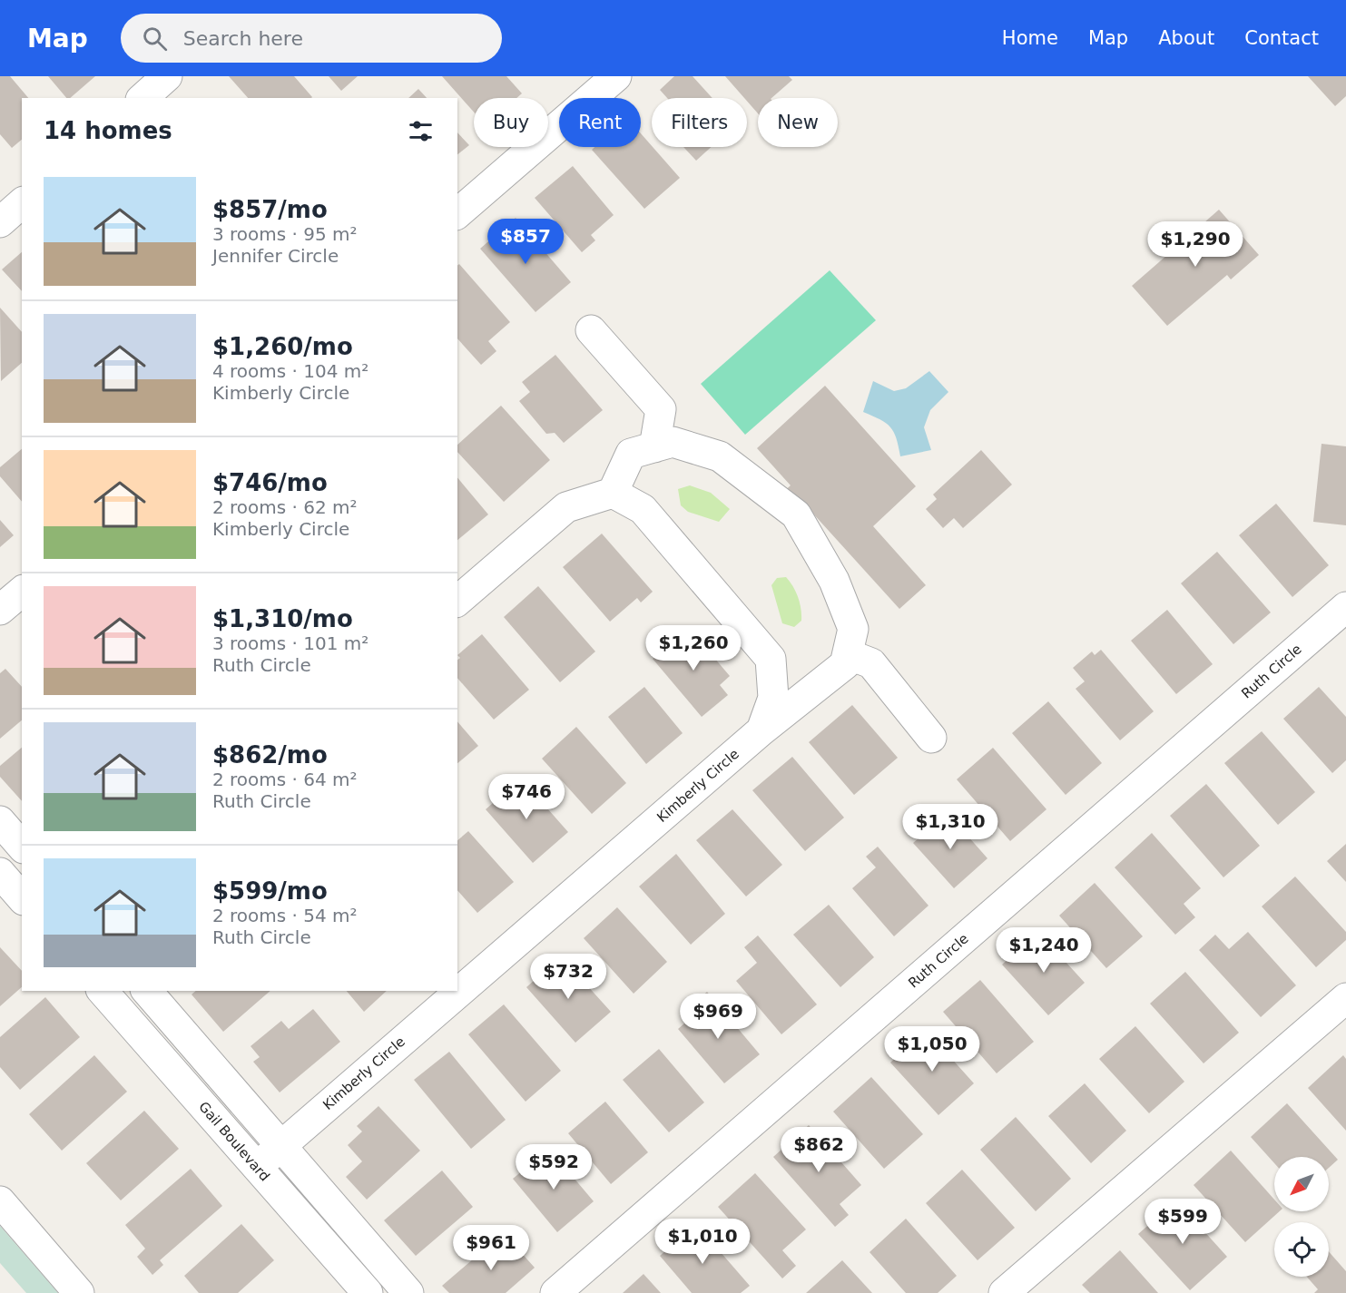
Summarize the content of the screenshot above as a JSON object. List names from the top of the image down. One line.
{"streets":{"street":["Ruth Circle","Kimberly Circle","Gail Boulevard"]},"crossings":[["Kimberly Circle","Gail Boulevard"]],"north":"bottom left","page":{"header":"Map","search":"Search here","nav":["Home","Map","About","Contact"],"chip":["Buy","Rent","Filters","New"],"heading":"14 homes","list":[{"name":"$857/mo","note":"3 rooms · 95 m² · Jennifer Circle"},{"name":"$1,260/mo","note":"4 rooms · 104 m² · Kimberly Circle"},{"name":"$746/mo","note":"2 rooms · 62 m² · Kimberly Circle"},{"name":"$1,310/mo","note":"3 rooms · 101 m² · Ruth Circle"},{"name":"$862/mo","note":"2 rooms · 64 m² · Ruth Circle"},{"name":"$599/mo","note":"2 rooms · 54 m² · Ruth Circle"}],"price":["$857","$1,290","$1,260","$746","$1,310","$1,240","$732","$969","$1,050","$862","$592","$599","$1,010","$961"]}}
